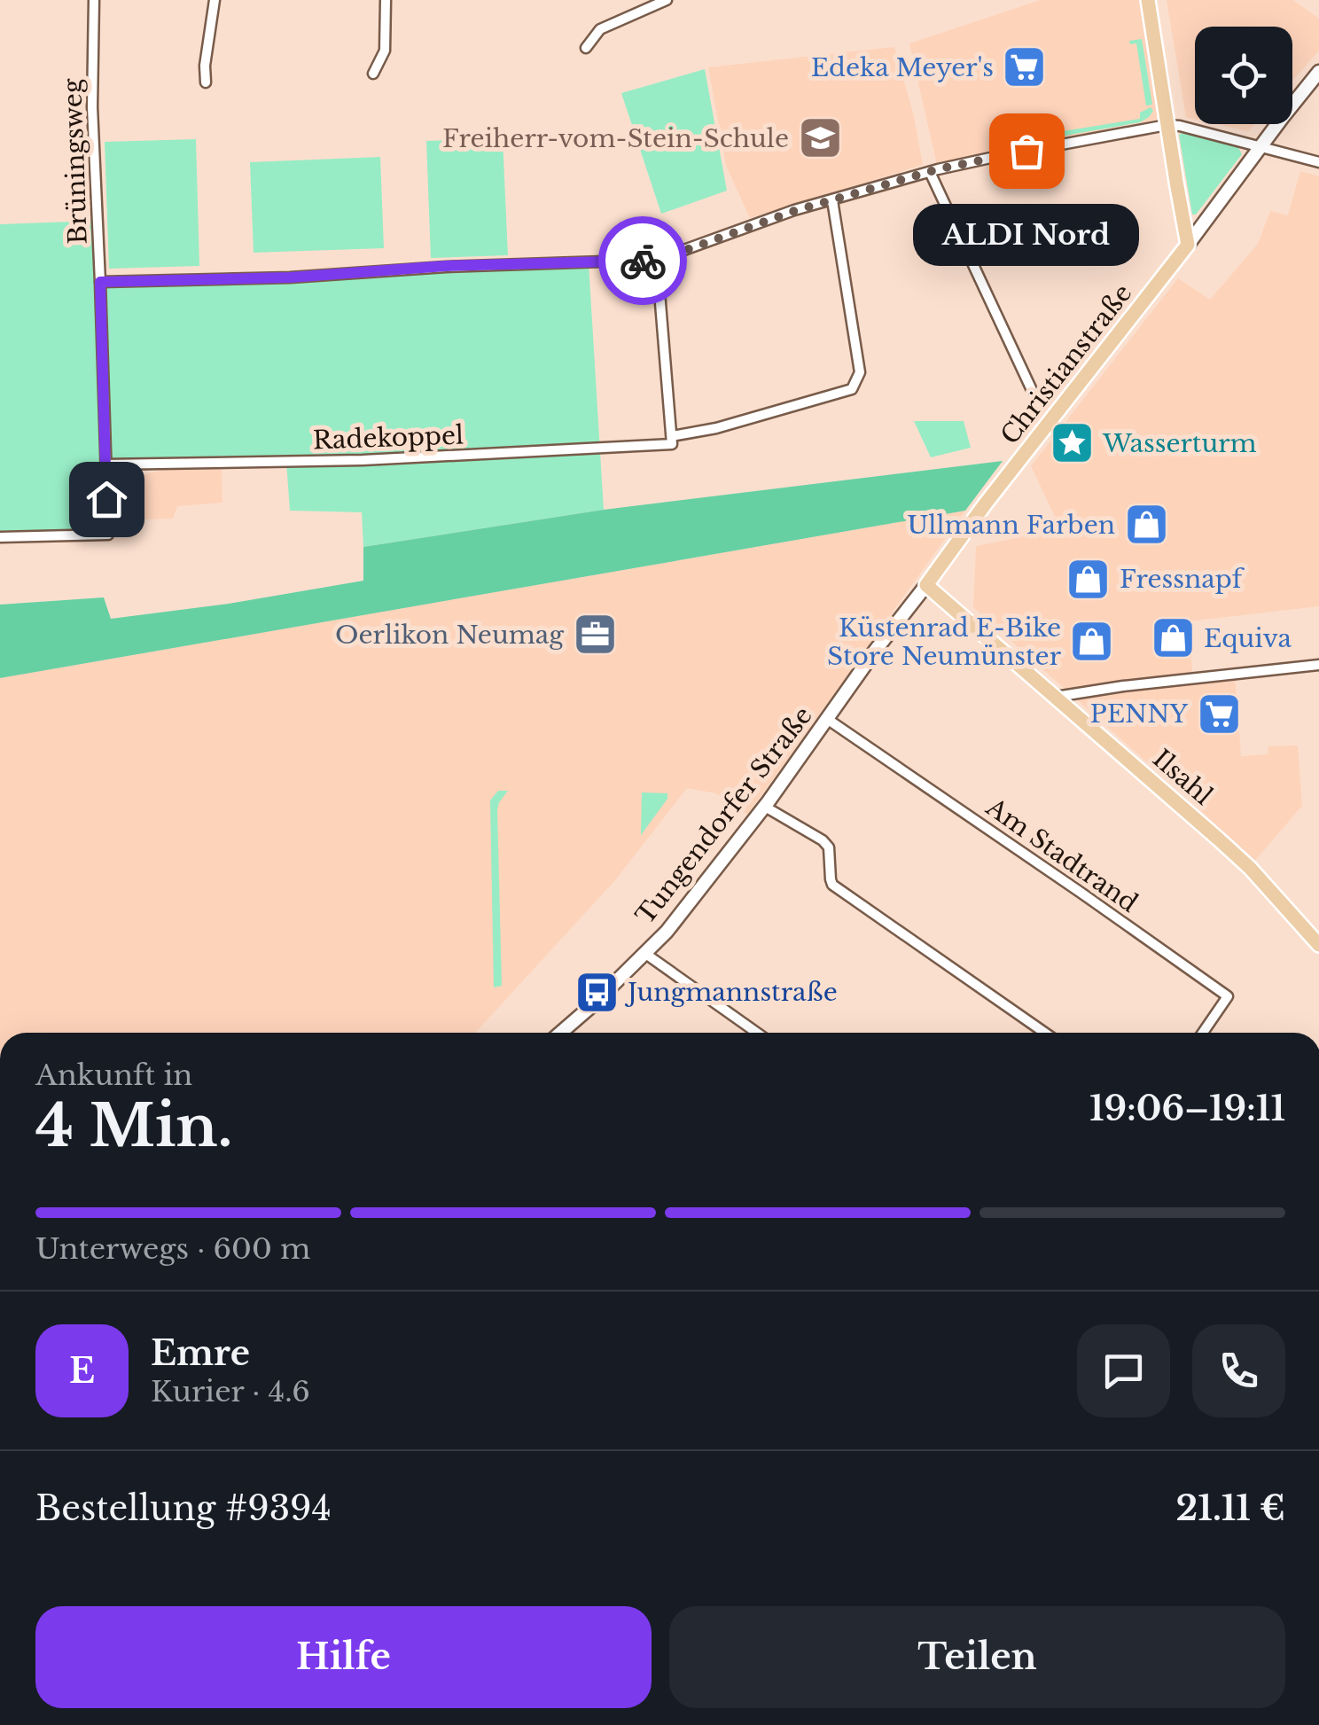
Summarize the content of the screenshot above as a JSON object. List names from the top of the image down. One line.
{"streets":{"main road":["Christianstraße","Ilsahl","Tungendorfer Straße"],"street":["Brüningsweg","Radekoppel","Am Stadtrand"]},"crossings":[["Brüningsweg","Radekoppel"],["Christianstraße","Ilsahl"],["Christianstraße","Tungendorfer Straße"],["Tungendorfer Straße","Am Stadtrand"]],"places":{"supermarket":["Edeka Meyer's","PENNY"],"school or university":["Freiherr-vom-Stein-Schule"],"other":["ALDI Nord"],"place":["Wasserturm"],"shop":["Ullmann Farben","Fressnapf","Equiva","Küstenrad E-Bike Store Neumünster"],"office":["Oerlikon Neumag"],"bus stop":["Jungmannstraße"]},"page":{"bubble":"ALDI Nord","heading":["4 Min.","Ankunft in","19:06–19:11"],"panel":["Emre","Kurier · 4.6","Bestellung #9394","21.11 €"],"bar":"Unterwegs · 600 m","round":"E","buttons":["Hilfe","Teilen"]}}
